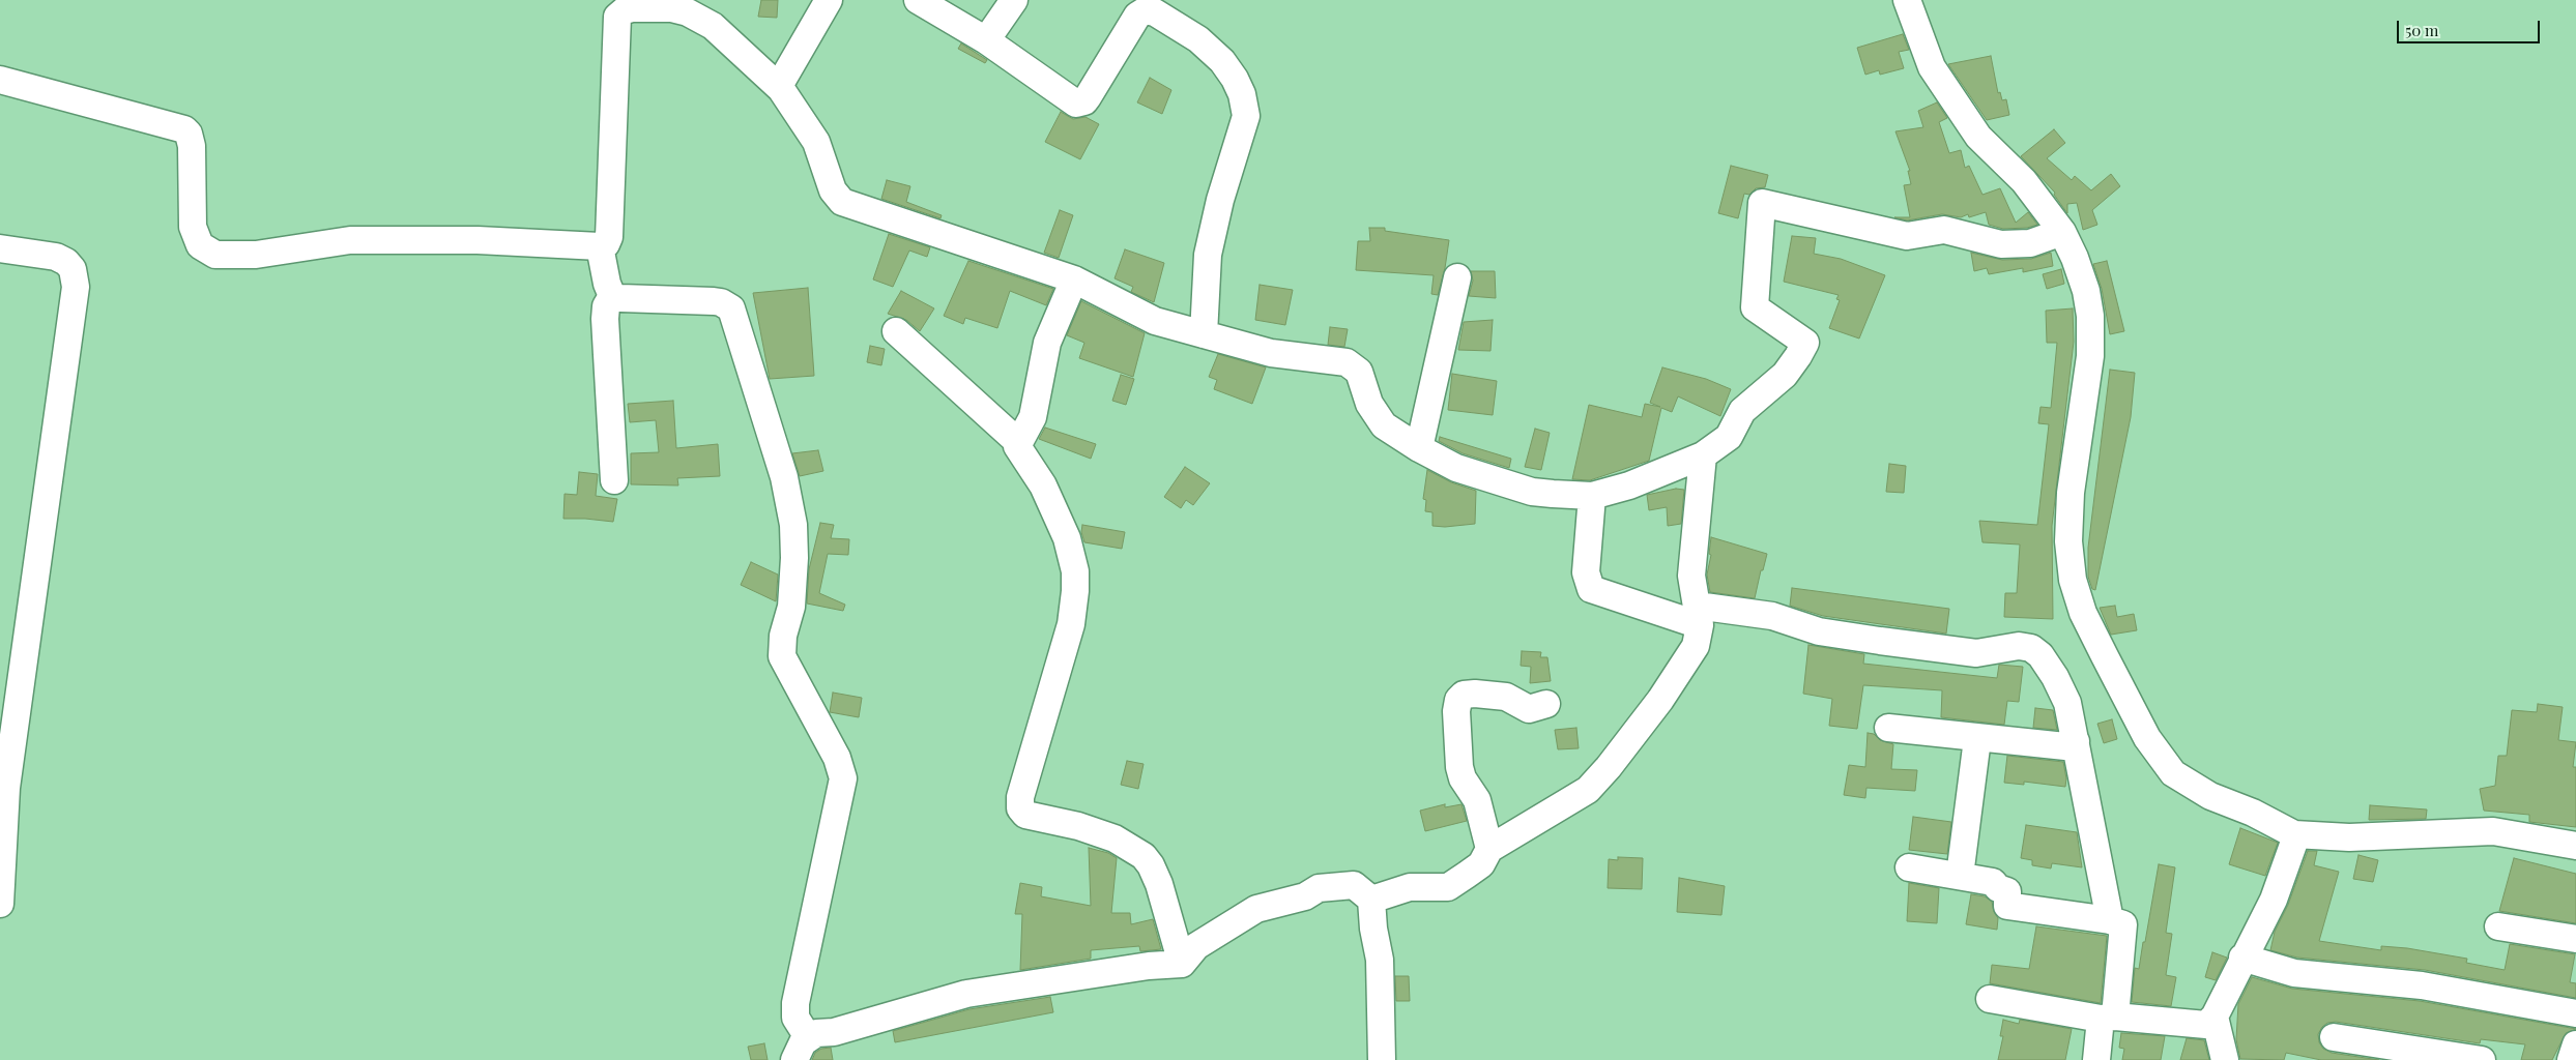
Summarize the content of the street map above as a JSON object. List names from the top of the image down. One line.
{"scale_bar":"50 m"}
